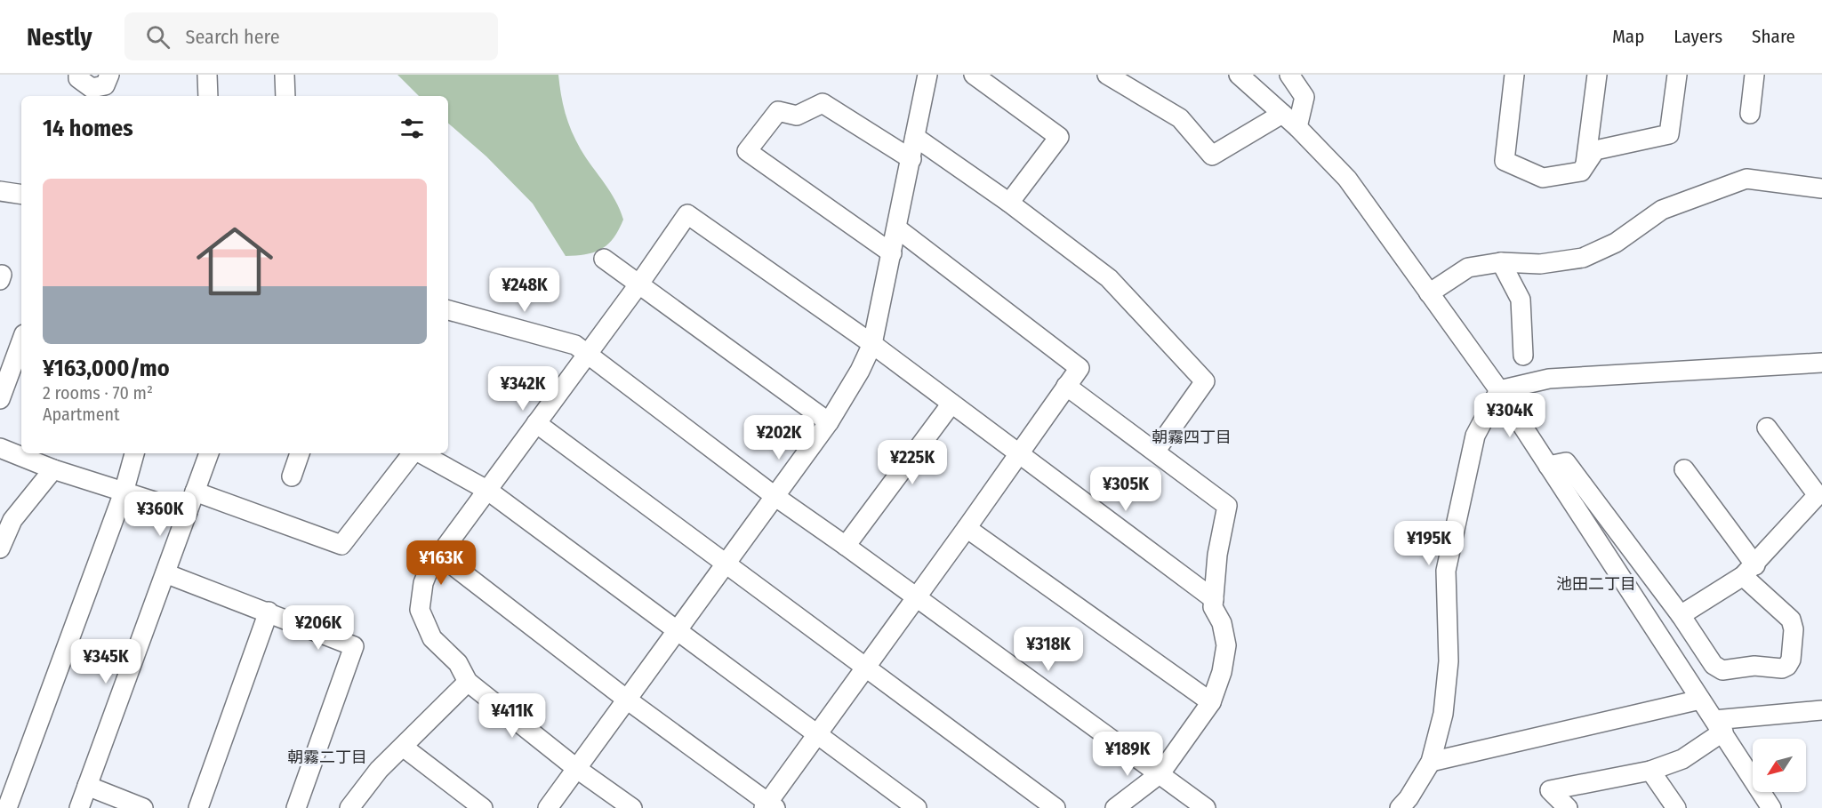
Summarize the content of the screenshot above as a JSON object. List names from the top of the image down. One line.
{"districts":["朝霧四丁目","池田二丁目","朝霧二丁目"],"north":"bottom left","page":{"header":"Nestly","search":"Search here","nav":["Map","Layers","Share"],"heading":"14 homes","list":[{"name":"¥163,000/mo","note":"2 rooms · 70 m² · Apartment"}],"price":["¥248K","¥342K","¥304K","¥202K","¥225K","¥305K","¥360K","¥195K","¥163K","¥206K","¥318K","¥345K","¥411K","¥189K"]}}
